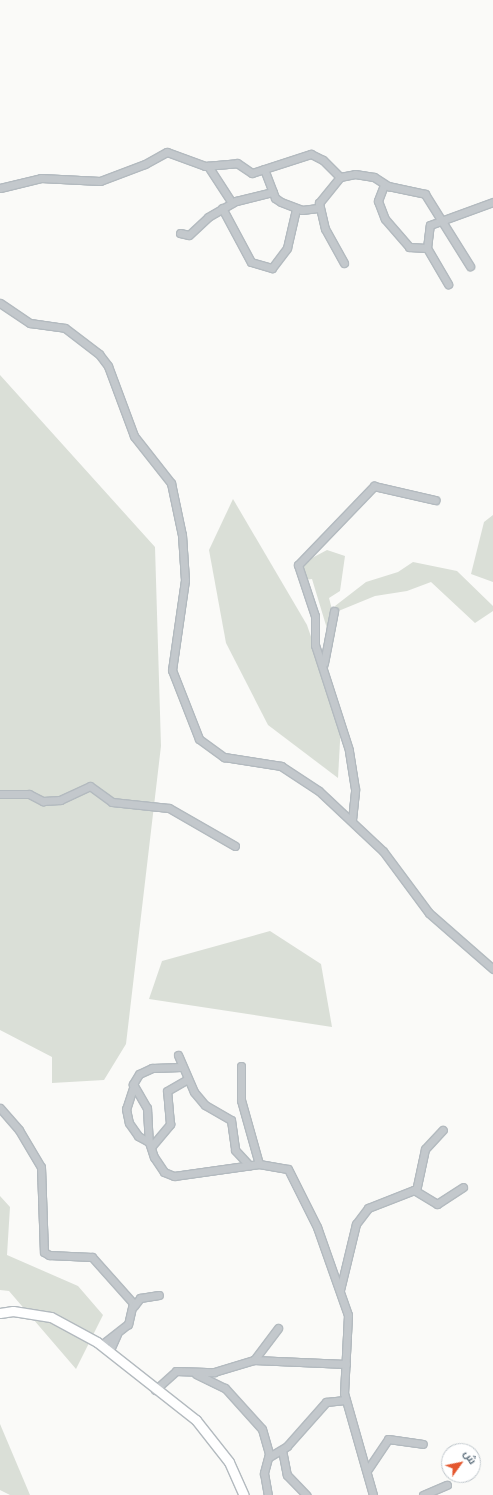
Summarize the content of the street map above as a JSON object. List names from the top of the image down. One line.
{"north":"top right"}
